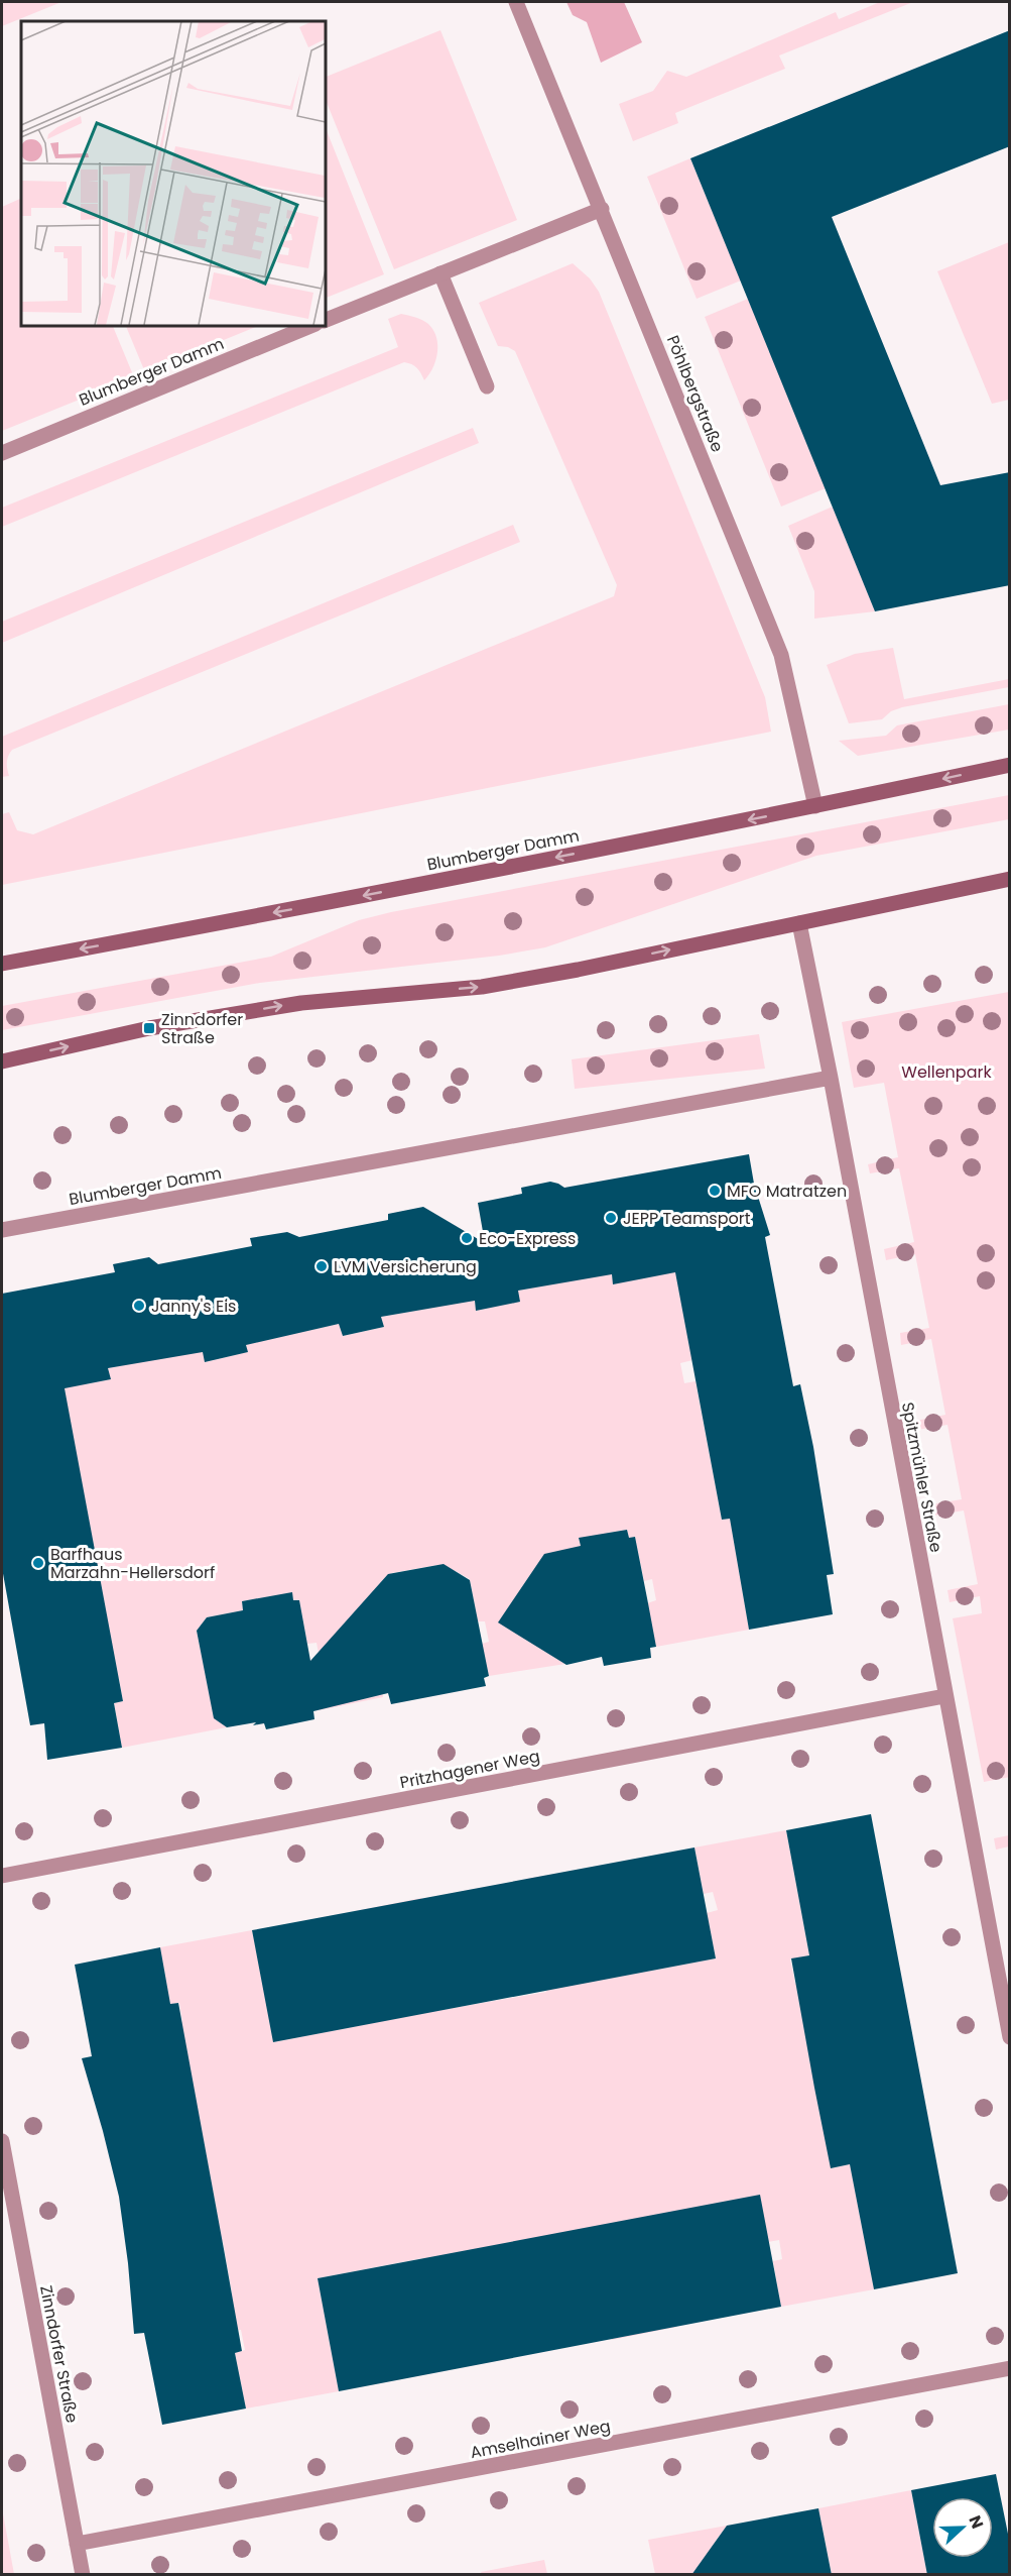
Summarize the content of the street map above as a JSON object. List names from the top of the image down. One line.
{"streets":{"main road":["Blumberger Damm"],"street":["Pöhlbergstraße","Spitzmühler Straße","Pritzhagener Weg","Zinndorfer Straße","Amselhainer Weg"]},"crossings":[["Blumberger Damm","Pöhlbergstraße"],["Blumberger Damm","Spitzmühler Straße"],["Spitzmühler Straße","Pritzhagener Weg"],["Zinndorfer Straße","Amselhainer Weg"]],"parks":["Wellenpark"],"places":{"transit":["Zinndorfer Straße"],"other":["MFO Matratzen","JEPP Teamsport","Eco-Express","LVM Versicherung","Janny's Eis","Barfhaus Marzahn-Hellersdorf"]},"north":"right"}
